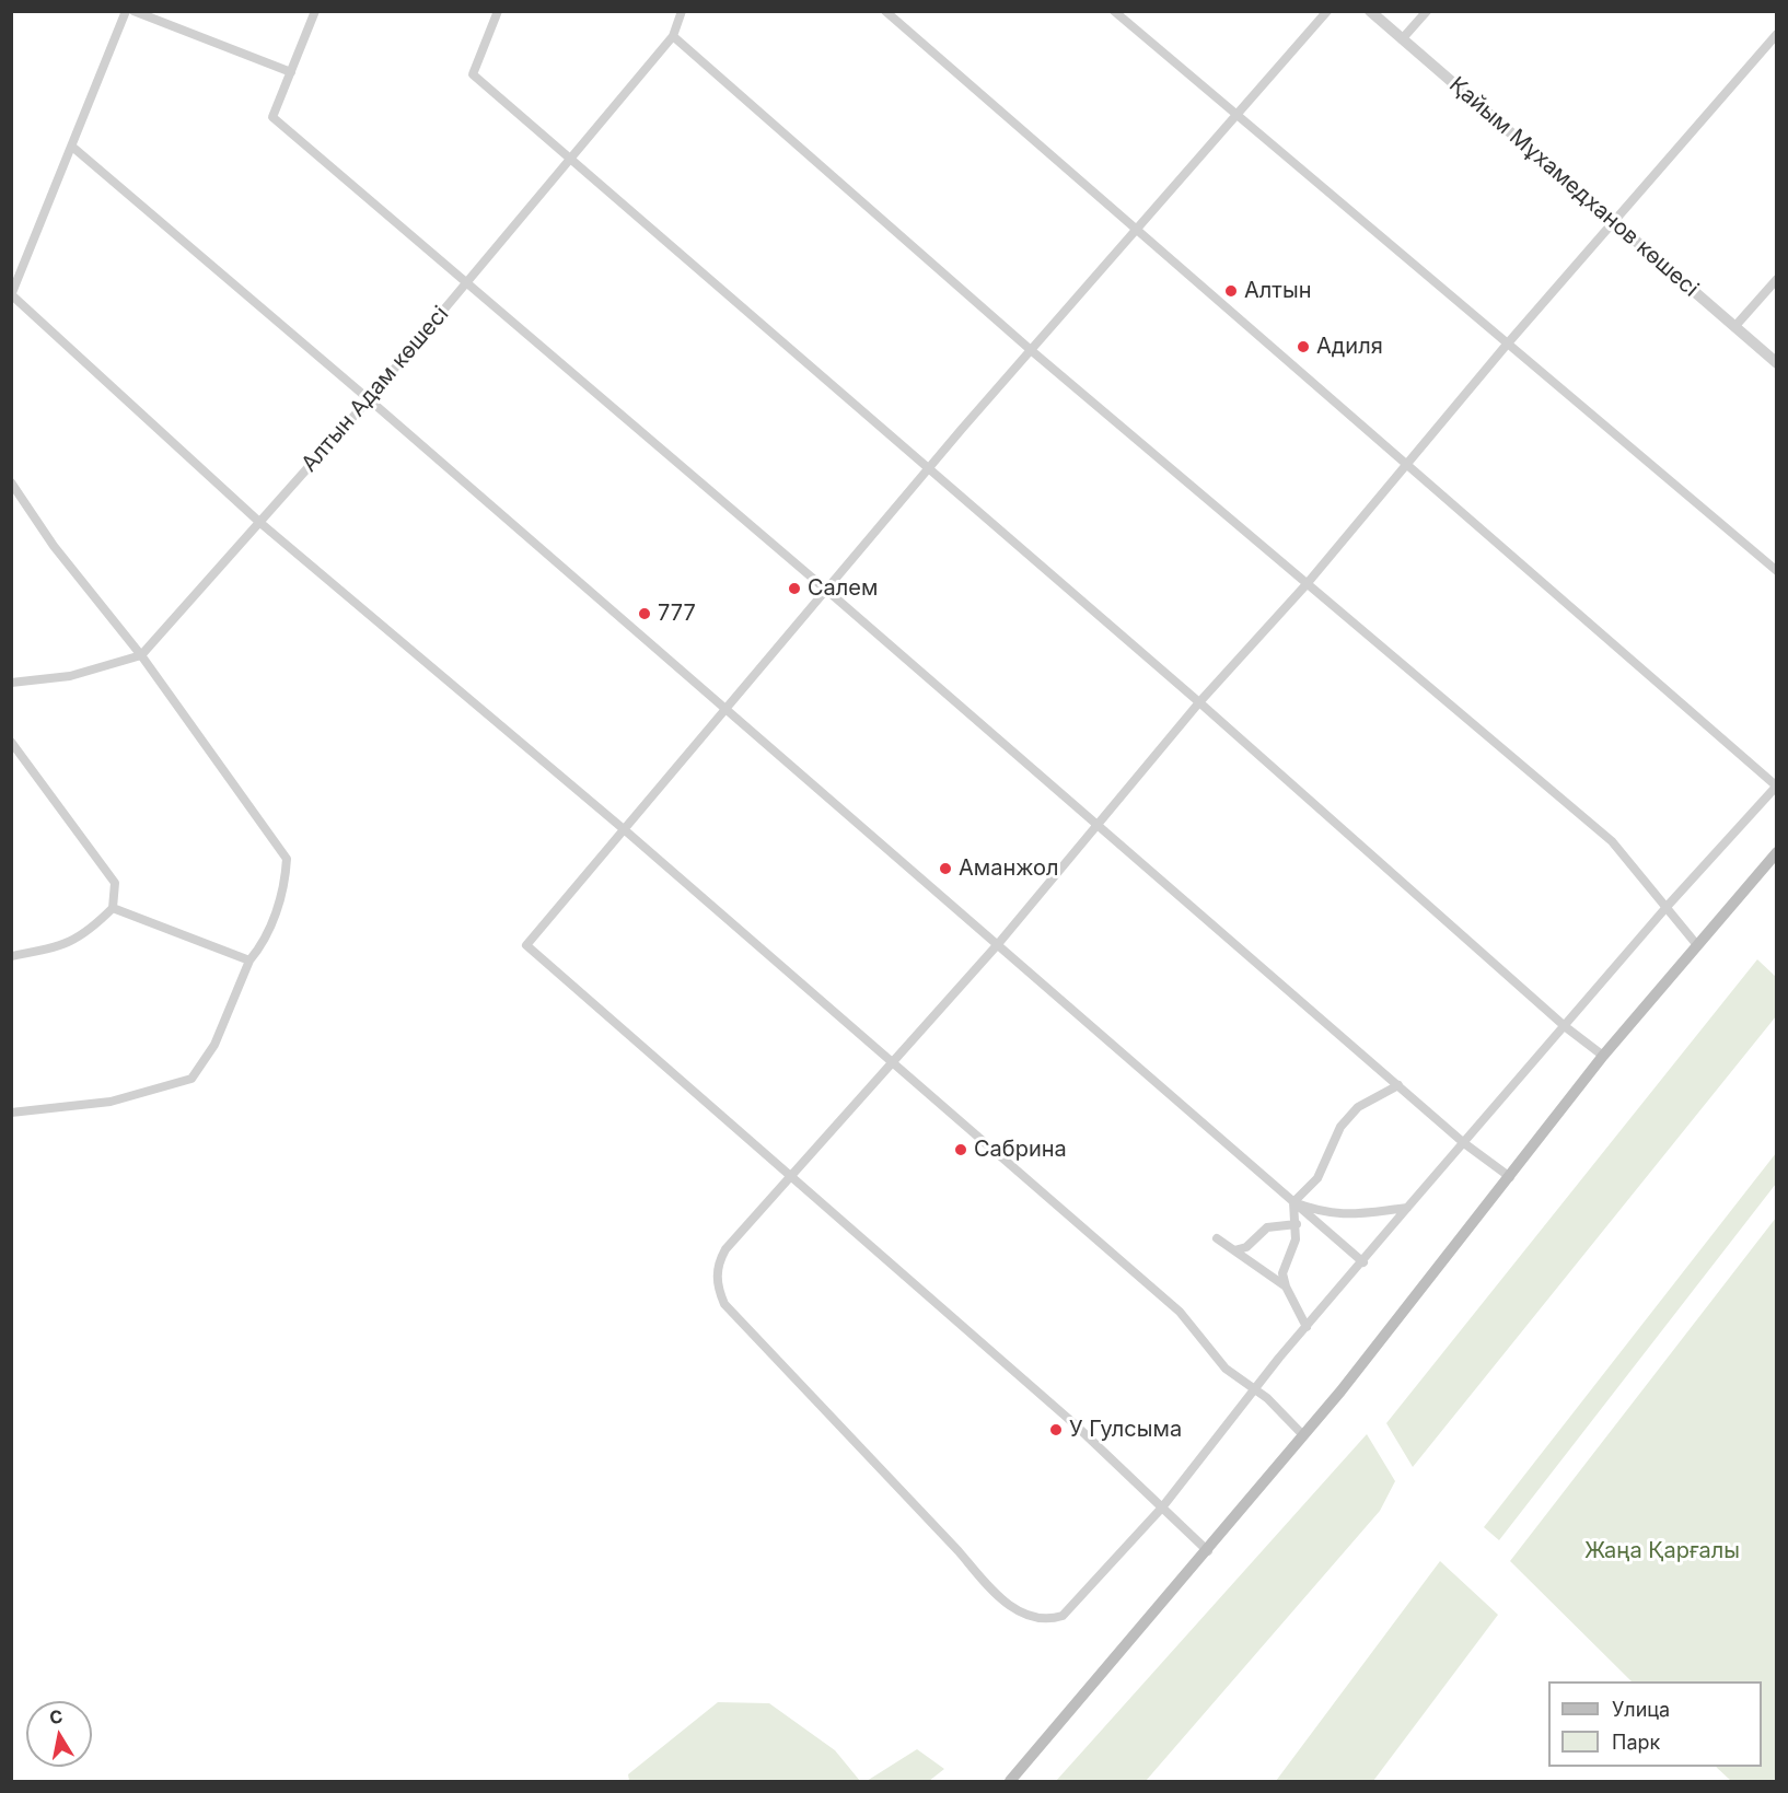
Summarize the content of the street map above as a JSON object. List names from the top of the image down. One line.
{"streets":{"street":["Қайым Мұхамедханов көшесі","Алтын Адам көшесі"]},"parks":["Жаңа Қарғалы"],"places":["Алтын","Адиля","Салем","777","Аманжол","Сабрина","У Гулсыма"],"legend":["Улица","Парк"],"north":"top"}
